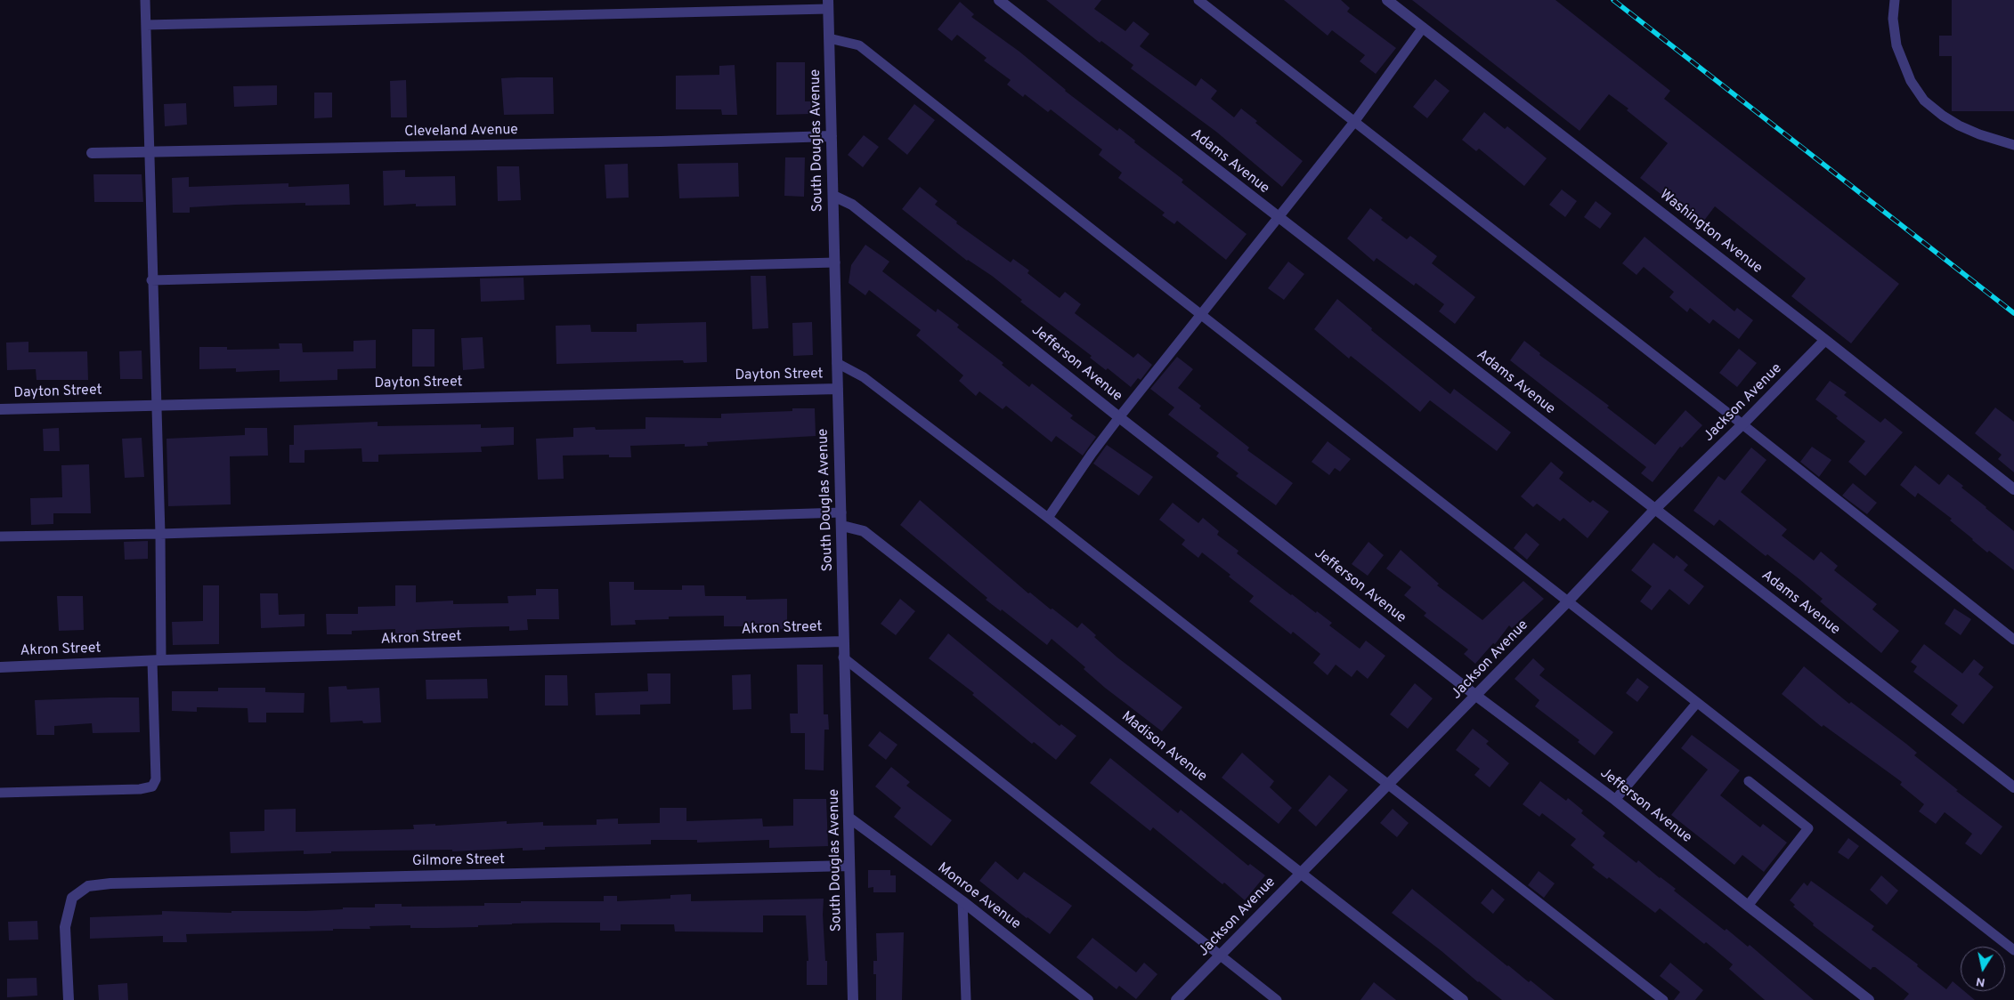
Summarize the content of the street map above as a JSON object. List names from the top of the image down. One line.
{"streets":{"street":["Cleveland Avenue","South Douglas Avenue","Adams Avenue","Washington Avenue","Jefferson Avenue","Dayton Street","Jackson Avenue","Akron Street","Madison Avenue","Gilmore Street","Monroe Avenue"]},"crossings":[["Cleveland Avenue","South Douglas Avenue"],["South Douglas Avenue","Jefferson Avenue"],["South Douglas Avenue","Dayton Street"],["South Douglas Avenue","Akron Street"],["South Douglas Avenue","Madison Avenue"],["South Douglas Avenue","Gilmore Street"],["South Douglas Avenue","Monroe Avenue"],["Adams Avenue","Jackson Avenue"],["Washington Avenue","Jackson Avenue"],["Jefferson Avenue","Jackson Avenue"],["Jackson Avenue","Madison Avenue"]],"north":"bottom"}
